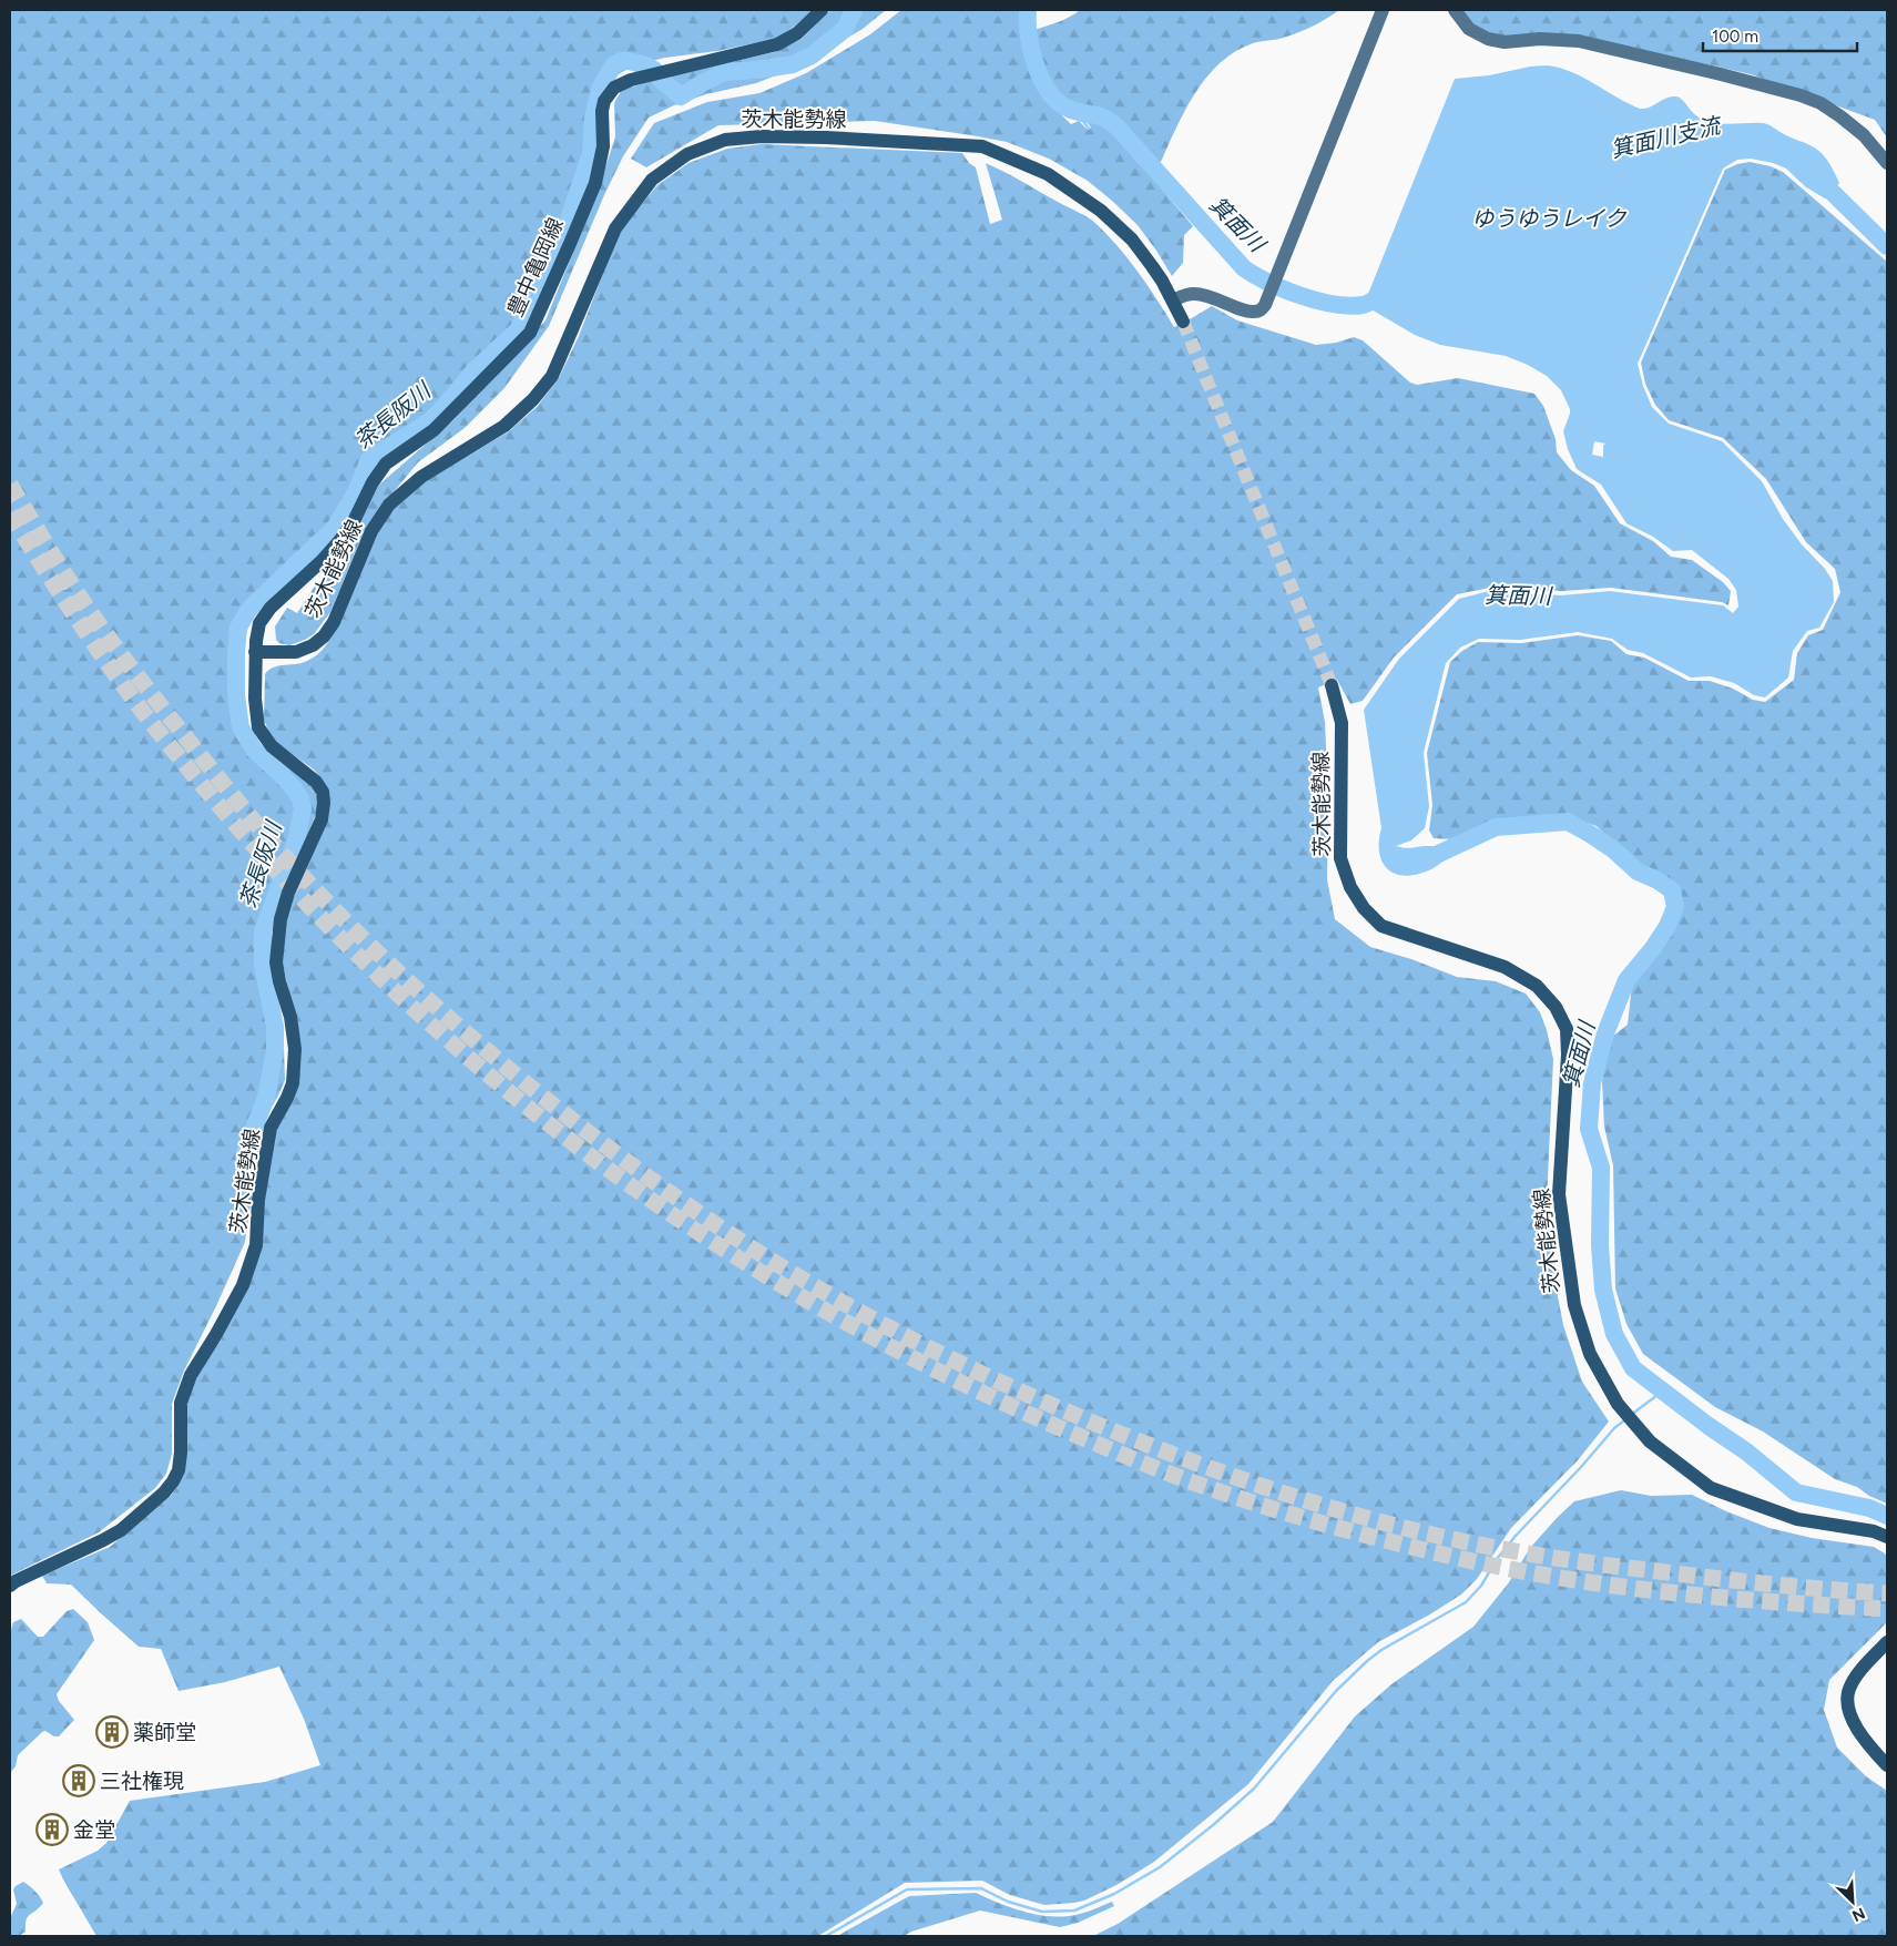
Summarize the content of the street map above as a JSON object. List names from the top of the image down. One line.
{"streets":{"main road":["茨木能勢線","豊中亀岡線"]},"crossings":[["茨木能勢線","豊中亀岡線"]],"water":["箕面川支流","ゆうゆうレイク","箕面川","茶長阪川"],"places":{"building":["薬師堂","三社権現","金堂"]},"scale_bar":"100 m","north":"bottom right"}
